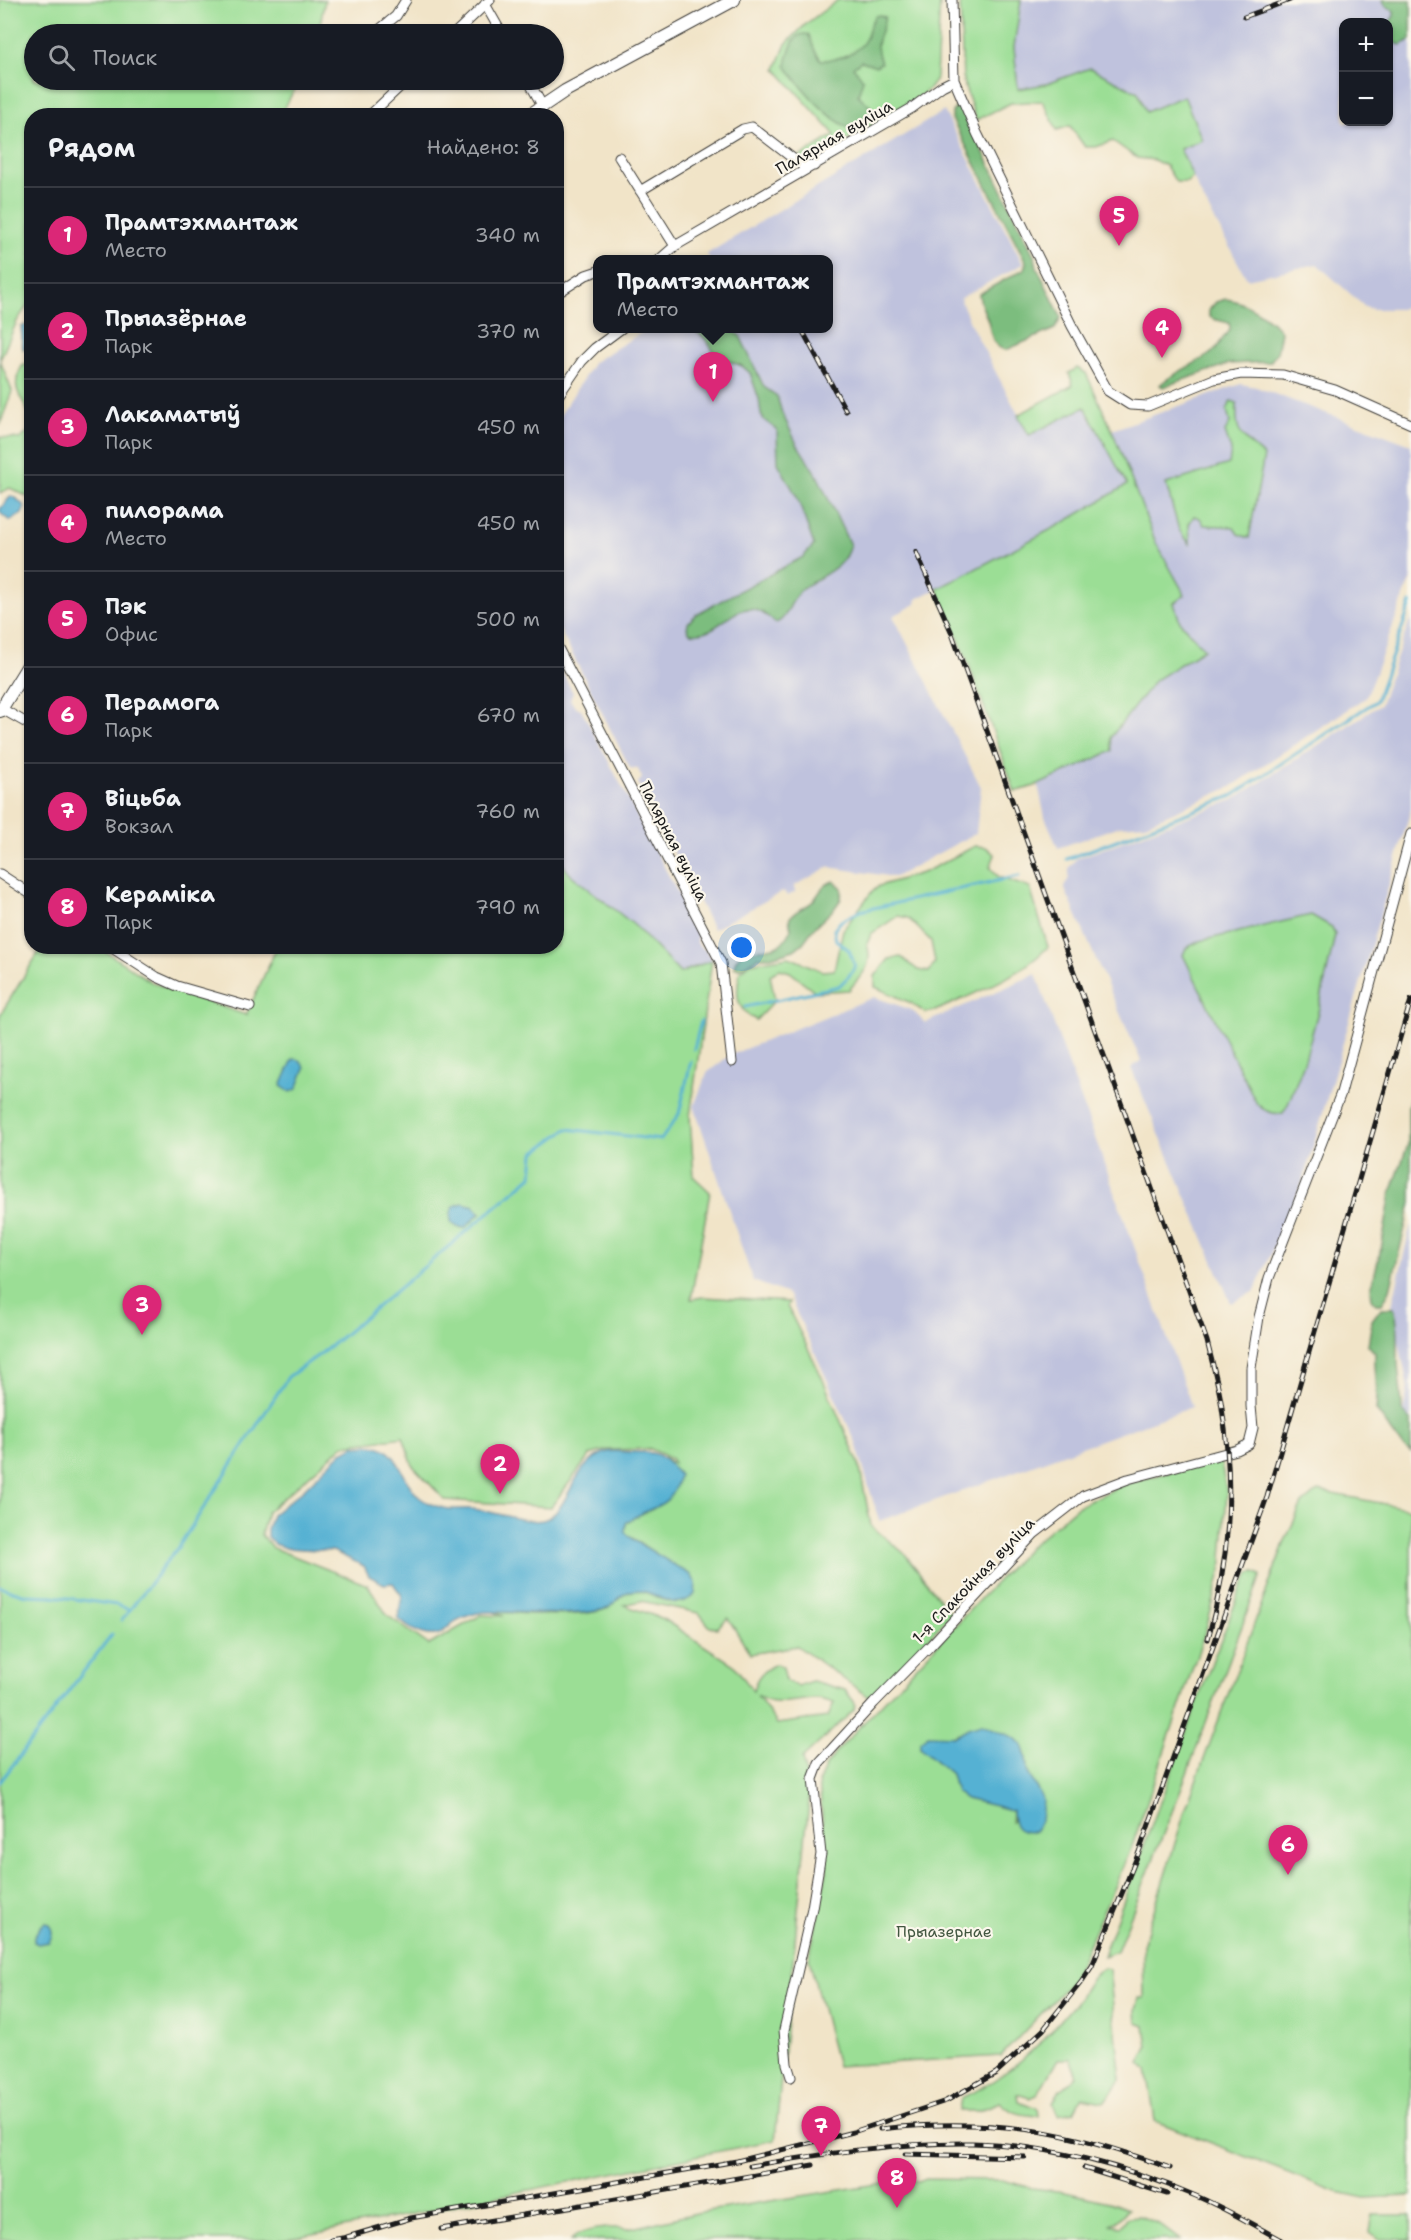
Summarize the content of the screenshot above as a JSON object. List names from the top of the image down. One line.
{"streets":{"street":["Палярная вуліца","1-я Спакойная вуліца"]},"parks":["Прыазернае"],"page":{"map_buttons":["+","−"],"search":"Поиск","heading":["Рядом","Найдено: 8"],"list":[{"mark":"1","name":"Прамтэхмантаж","note":"Место","value":"340 m"},{"mark":"2","name":"Прыазёрнае","note":"Парк","value":"370 m"},{"mark":"3","name":"Лакаматыў","note":"Парк","value":"450 m"},{"mark":"4","name":"пилорама","note":"Место","value":"450 m"},{"mark":"5","name":"Пэк","note":"Офис","value":"500 m"},{"mark":"6","name":"Перамога","note":"Парк","value":"670 m"},{"mark":"7","name":"Віцьба","note":"Вокзал","value":"760 m"},{"mark":"8","name":"Кераміка","note":"Парк","value":"790 m"}],"pins":["5","4","1","3","2","6","7","8"],"popup":["Прамтэхмантаж","Место"]}}
